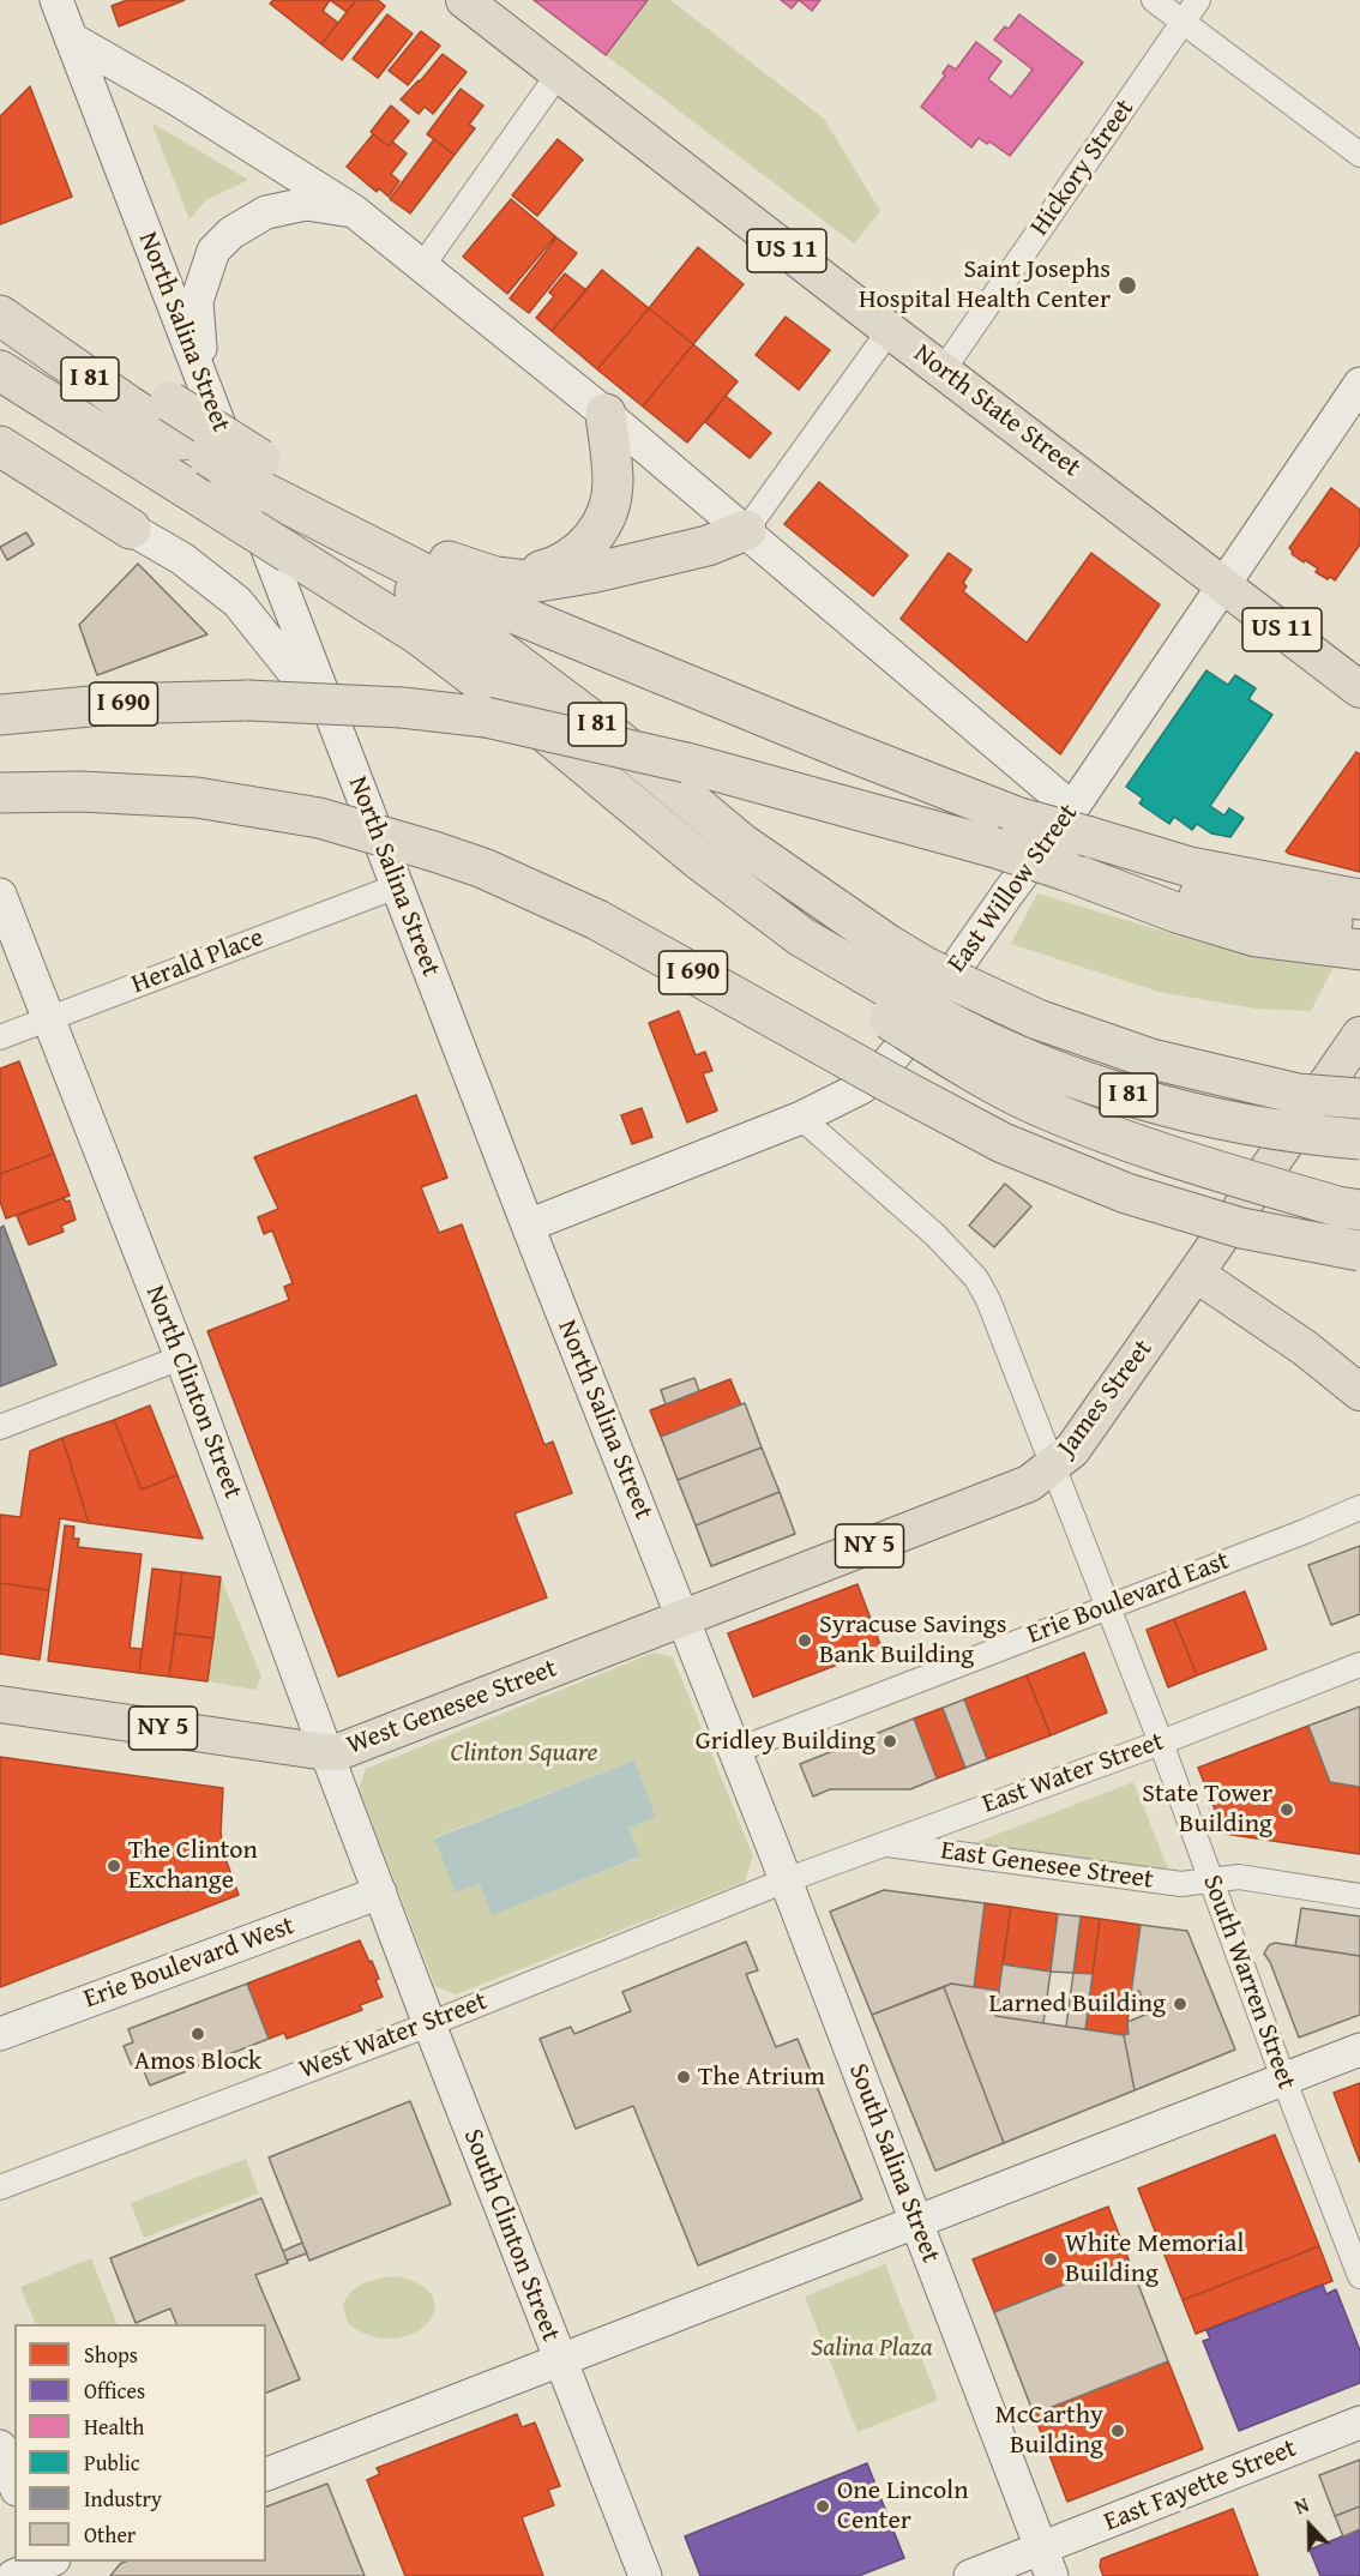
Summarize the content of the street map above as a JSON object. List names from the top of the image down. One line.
{"streets":{"highway":["I 81","I 690"],"main road":["US 11","North Salina Street","North State Street","East Willow Street","North Clinton Street","James Street","NY 5","West Genesee Street","Erie Boulevard West","South Salina Street","South Clinton Street","East Fayette Street"],"street":["Hickory Street","Herald Place","Erie Boulevard East","East Water Street","East Genesee Street","South Warren Street","West Water Street"]},"crossings":[["Hickory Street","North State Street"],["North Salina Street","East Willow Street"],["North Salina Street","Herald Place"],["North Salina Street","James Street"],["North Salina Street","Erie Boulevard East"],["North Salina Street","West Genesee Street"],["North Salina Street","South Salina Street"],["North State Street","East Willow Street"],["East Willow Street","South Warren Street"],["Herald Place","North Clinton Street"],["North Clinton Street","West Genesee Street"],["North Clinton Street","Erie Boulevard West"],["North Clinton Street","South Clinton Street"],["James Street","West Genesee Street"],["James Street","South Warren Street"],["Erie Boulevard East","South Warren Street"],["Erie Boulevard East","South Salina Street"],["East Water Street","East Genesee Street"],["East Water Street","South Warren Street"],["East Water Street","West Water Street"],["East Water Street","South Salina Street"],["East Genesee Street","South Warren Street"],["Erie Boulevard West","South Clinton Street"],["West Water Street","South Salina Street"],["West Water Street","South Clinton Street"],["South Salina Street","East Fayette Street"]],"parks":["Clinton Square","Salina Plaza"],"places":["Saint Josephs Hospital Health Center","Syracuse Savings Bank Building","Gridley Building","State Tower Building","The Clinton Exchange","Larned Building","Amos Block","The Atrium","White Memorial Building","McCarthy Building","One Lincoln Center"],"legend":["Shops","Offices","Health","Public","Industry","Other"],"north":"top"}
